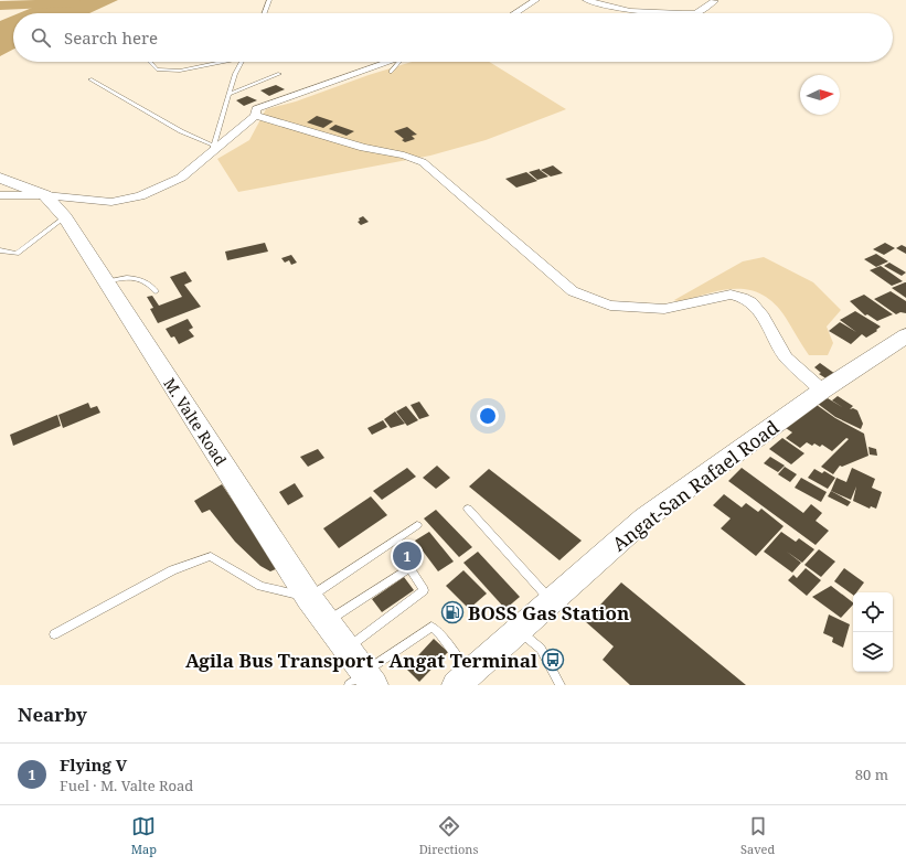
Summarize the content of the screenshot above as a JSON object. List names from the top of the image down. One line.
{"streets":{"main road":["M. Valte Road","Angat-San Rafael Road"]},"places":{"fuel station":["BOSS Gas Station"],"bus stop":["Agila Bus Transport - Angat Terminal"]},"north":"right","page":{"search":"Search here","pins":"1","heading":"Nearby","list":[{"mark":"1","name":"Flying V","note":"Fuel · M. Valte Road","value":"80 m"}],"nav":["Map","Directions","Saved"]}}
